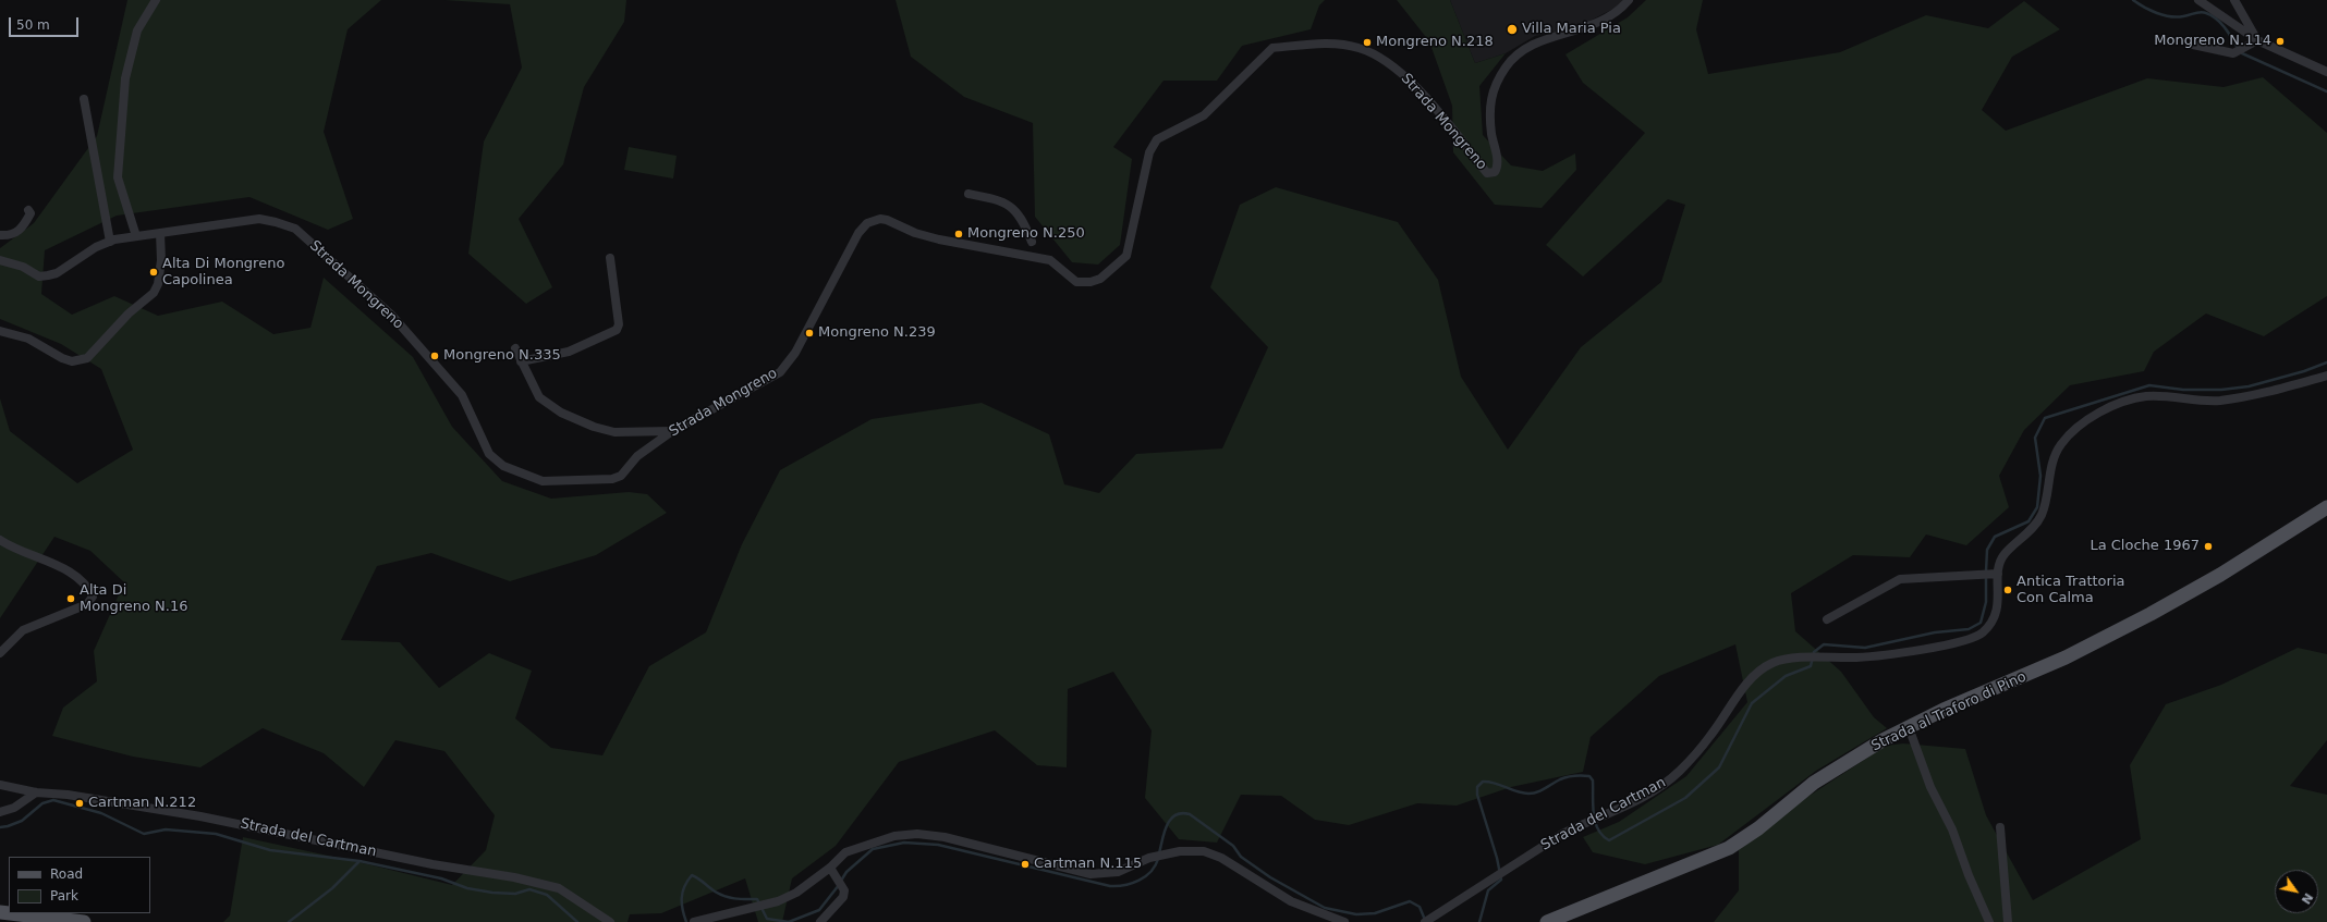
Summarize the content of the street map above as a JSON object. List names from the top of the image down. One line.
{"streets":{"main road":["Strada al Traforo di Pino"],"street":["Strada Mongreno","Strada del Cartman"]},"places":["Villa Maria Pia","Mongreno N.114","Mongreno N.218","Mongreno N.250","Alta Di Mongreno Capolinea","Mongreno N.239","Mongreno N.335","La Cloche 1967","Antica Trattoria Con Calma","Alta Di Mongreno N.16","Cartman N.212","Cartman N.115"],"legend":["Road","Park"],"scale_bar":"50 m","north":"bottom right"}
